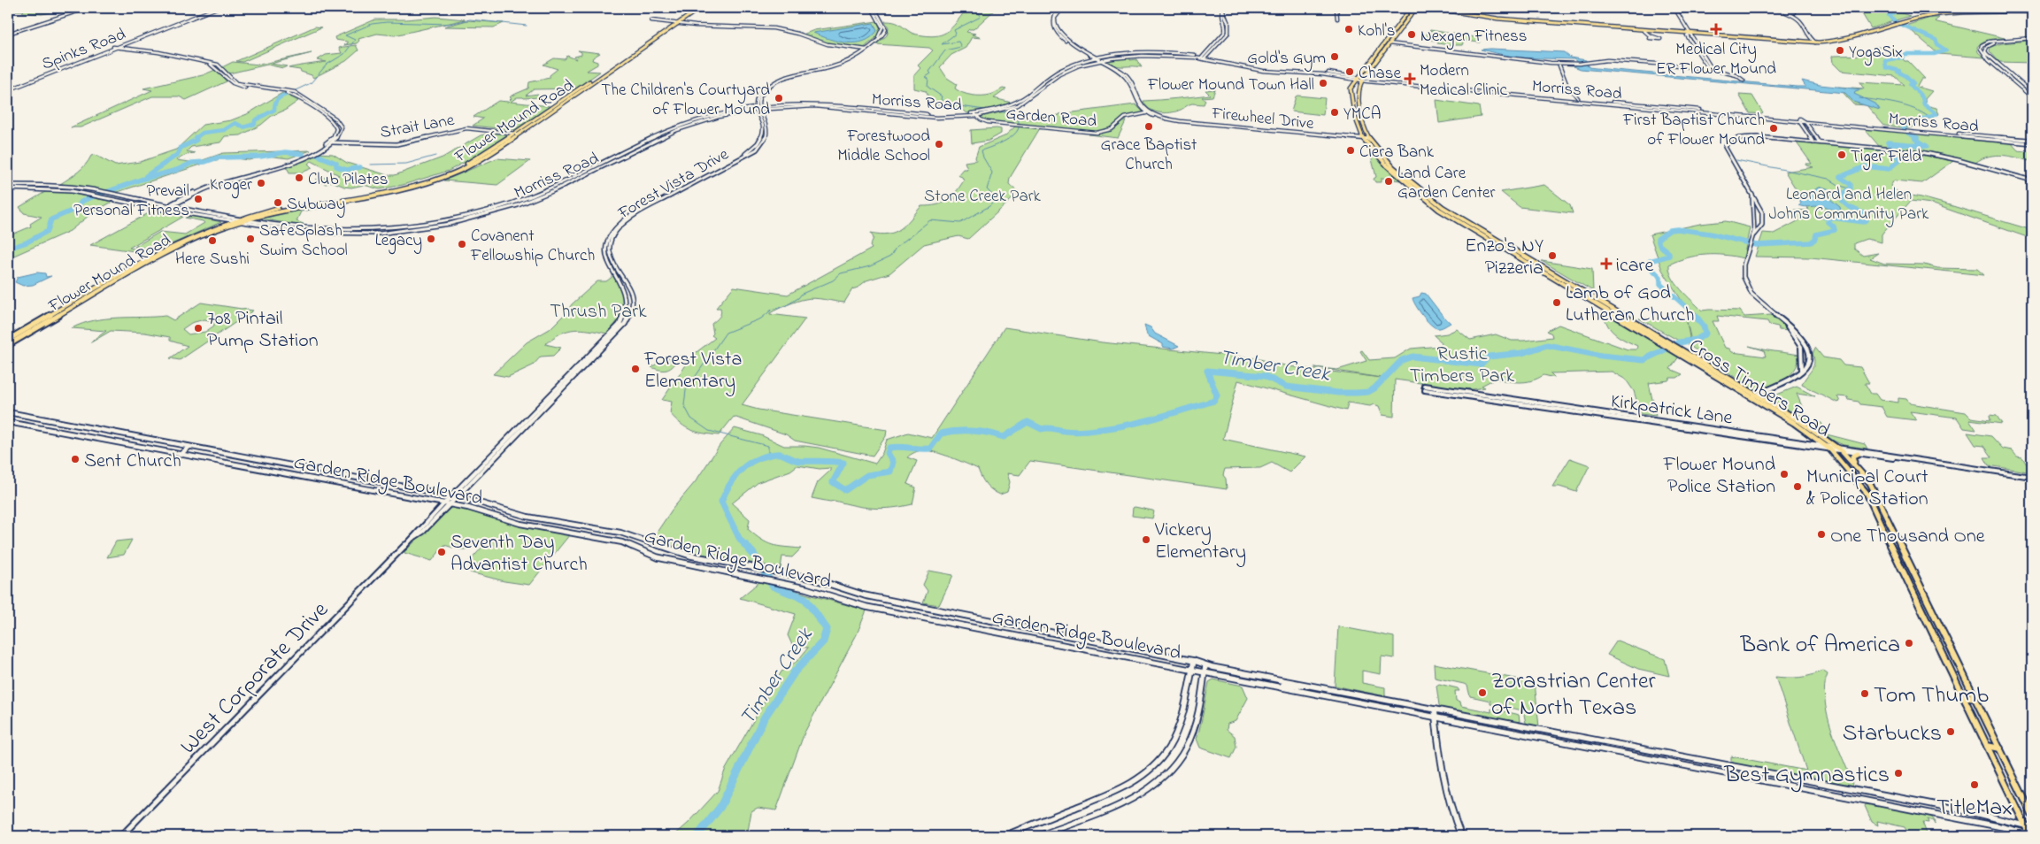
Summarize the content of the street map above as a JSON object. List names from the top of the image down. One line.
{"streets":{"main road":["Spinks Road","Morriss Road","Flower Mound Road","Forest Vista Drive","Cross Timbers Road","Garden Ridge Boulevard"],"street":["Garden Road","Firewheel Drive","Strait Lane","Kirkpatrick Lane","West Corporate Drive"]},"crossings":[["Morriss Road","Garden Road"],["Morriss Road","Flower Mound Road"],["Morriss Road","Forest Vista Drive"],["Morriss Road","Cross Timbers Road"],["Garden Road","Firewheel Drive"],["Firewheel Drive","Cross Timbers Road"],["Flower Mound Road","Strait Lane"],["Cross Timbers Road","Kirkpatrick Lane"],["Cross Timbers Road","Garden Ridge Boulevard"],["Garden Ridge Boulevard","West Corporate Drive"]],"water":["Timber Creek"],"parks":["Leonard and Helen Johns Community Park","Stone Creek Park","Thrush Park","Rustic Timbers Park"],"places":{"other":["Kohl's","Nexgen Fitness","YogaSix","Gold's Gym","Chase","Flower Mound Town Hall","The Children's Courtyard of Flower Mound","YMCA","Grace Baptist Church","First Baptist Church of Flower Mound","Forestwood Middle School","Ciera Bank","Tiger Field","Club Pilates","Land Care Garden Center","Kroger","Prevail Personal Fitness","Subway","SafeSplash Swim School","Legacy","Here Sushi","Covanent Fellowship Church","Enzo's NY Pizzeria","Lamb of God Lutheran Church","708 Pintail Pump Station","Forest Vista Elementary","Sent Church","Flower Mound Police Station","Municipal Court & Police Station","One Thousand One","Vickery Elementary","Seventh Day Advantist Church","Bank of America","Zorastrian Center of North Texas","Tom Thumb","Starbucks","Best Gymnastics","TitleMax"],"health":["Medical City ER Flower Mound","Modern Medical Clinic","icare"]}}
